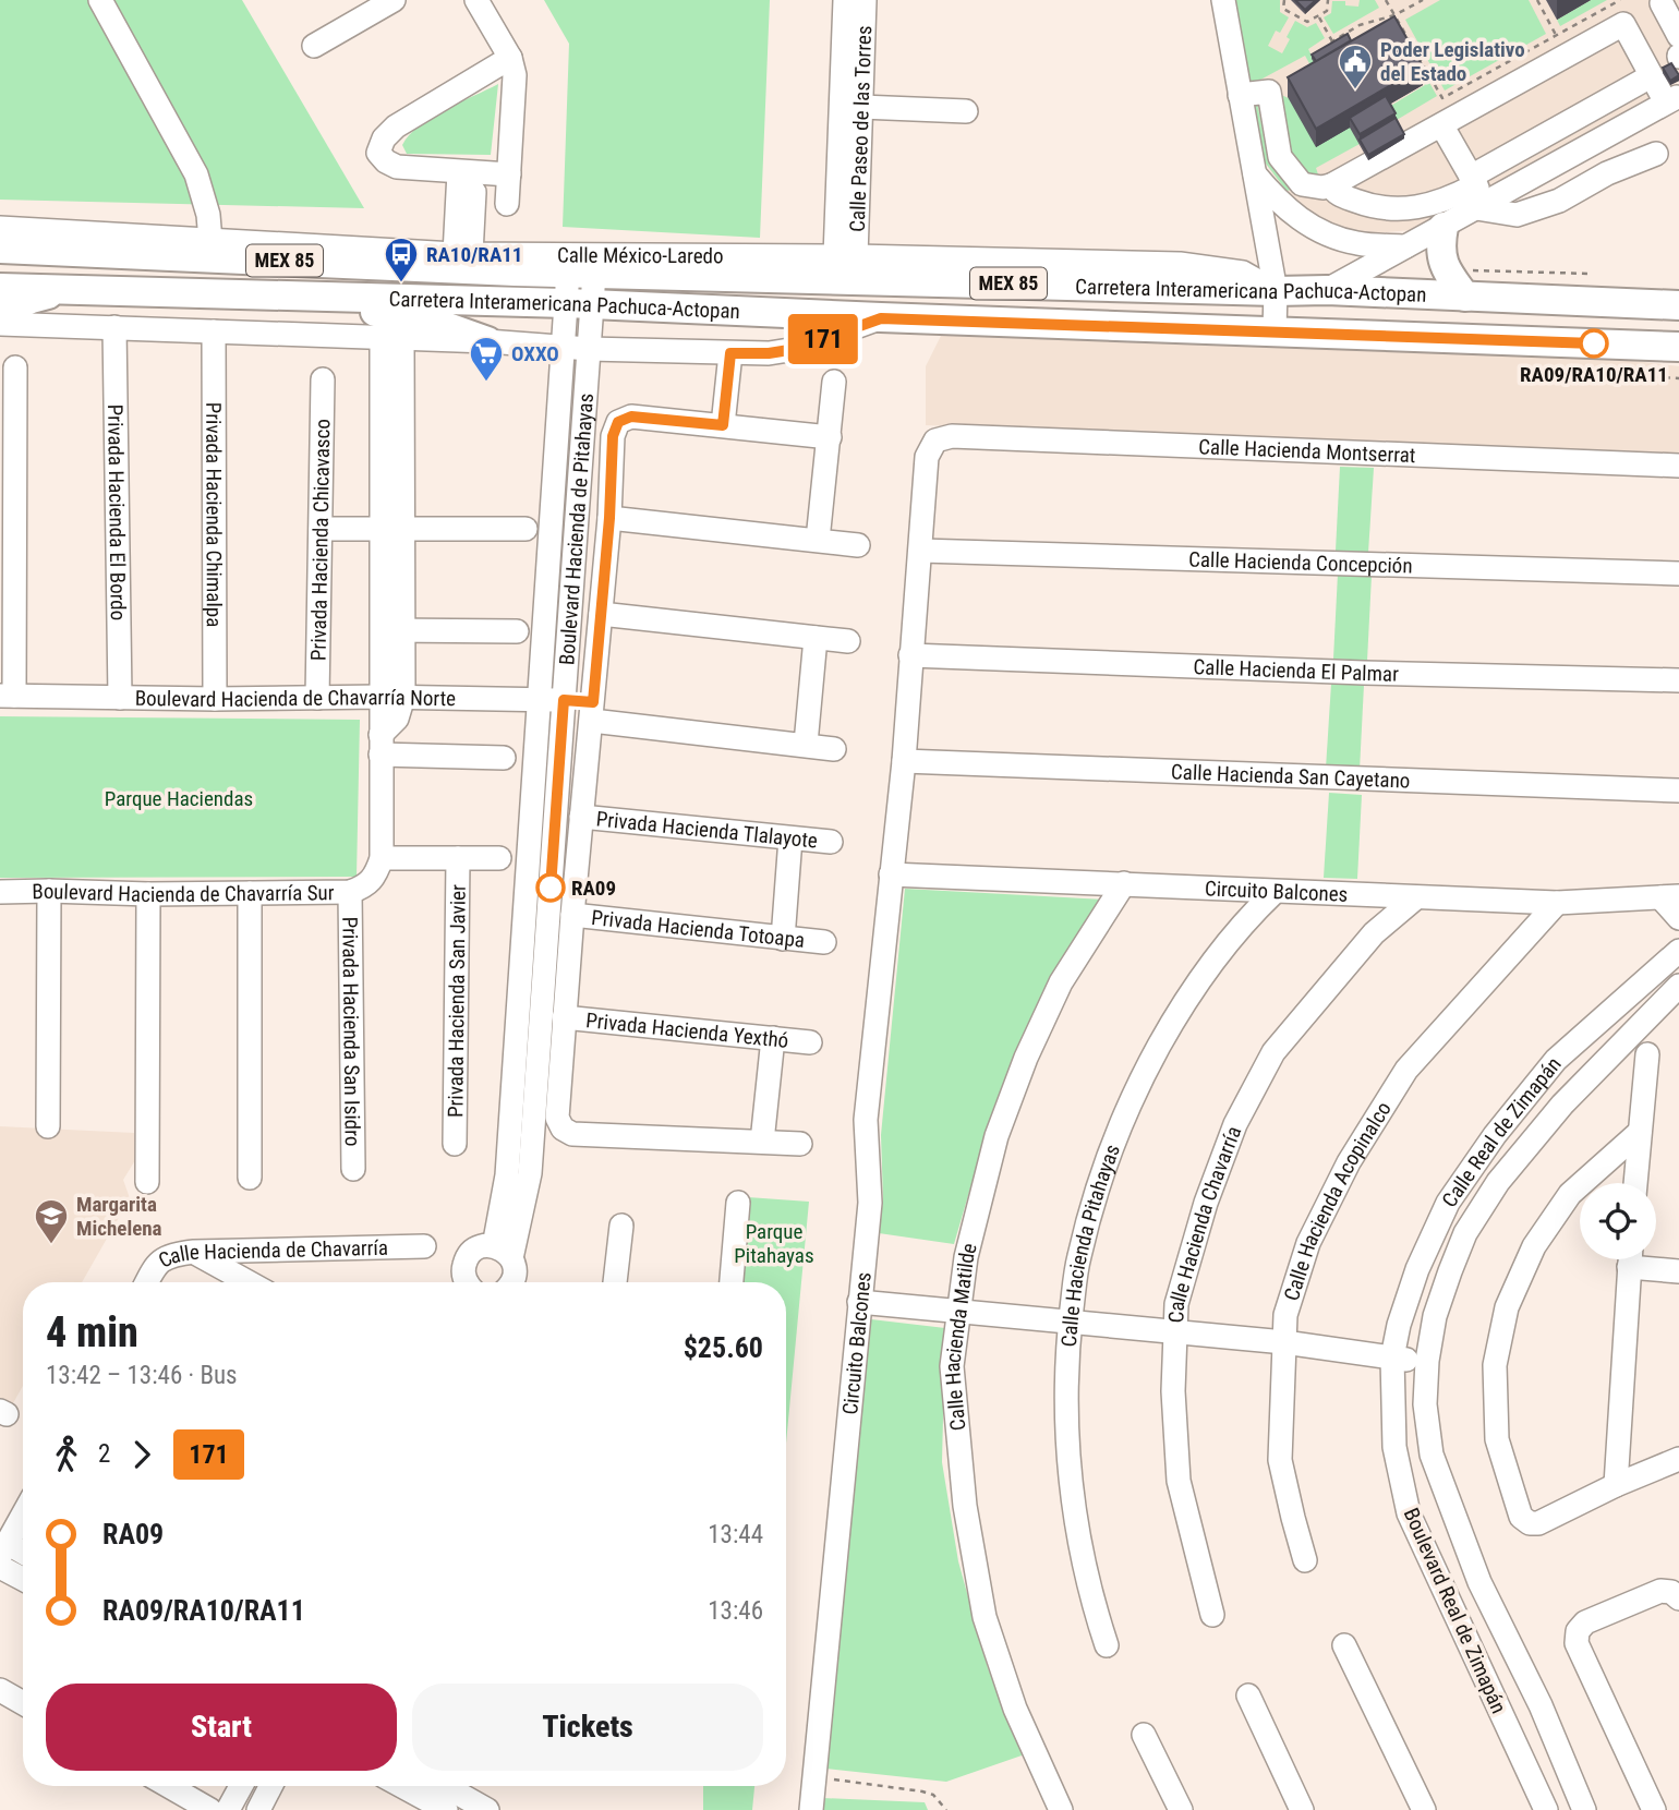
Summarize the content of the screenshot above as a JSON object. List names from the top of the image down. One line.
{"streets":{"main road":["MEX 85","Carretera Interamericana Pachuca-Actopan"],"street":["Calle Paseo de las Torres","Calle México-Laredo","Calle Hacienda Montserrat","Privada Hacienda El Bordo","Privada Hacienda Chimalpa","Boulevard Hacienda de Pitahayas","Privada Hacienda Chicavasco","Calle Hacienda Concepción","Calle Hacienda El Palmar","Boulevard Hacienda de Chavarría Norte","Calle Hacienda San Cayetano","Privada Hacienda Tlalayote","Circuito Balcones","Boulevard Hacienda de Chavarría Sur","Privada Hacienda Totoapa","Privada Hacienda San Javier","Privada Hacienda San Isidro","Privada Hacienda Yexthó","Calle Real de Zimapán","Calle Hacienda Acopinalco","Calle Hacienda Chavarría","Calle Hacienda Pitahayas","Calle Hacienda de Chavarría","Calle Hacienda Matilde","Boulevard Real de Zimapán"]},"crossings":[["Calle Paseo de las Torres","Calle México-Laredo"],["Calle México-Laredo","Carretera Interamericana Pachuca-Actopan"],["Calle México-Laredo","Boulevard Hacienda de Pitahayas"],["Carretera Interamericana Pachuca-Actopan","Boulevard Hacienda de Pitahayas"],["Calle Hacienda Montserrat","Circuito Balcones"],["Privada Hacienda El Bordo","Boulevard Hacienda de Chavarría Norte"],["Privada Hacienda Chimalpa","Boulevard Hacienda de Chavarría Norte"],["Boulevard Hacienda de Pitahayas","Boulevard Hacienda de Chavarría Norte"],["Privada Hacienda Chicavasco","Boulevard Hacienda de Chavarría Norte"],["Calle Hacienda Concepción","Circuito Balcones"],["Calle Hacienda El Palmar","Circuito Balcones"],["Calle Hacienda San Cayetano","Circuito Balcones"],["Circuito Balcones","Calle Hacienda Acopinalco"],["Circuito Balcones","Calle Hacienda Chavarría"],["Circuito Balcones","Calle Hacienda Pitahayas"],["Circuito Balcones","Calle Hacienda Matilde"],["Boulevard Hacienda de Chavarría Sur","Privada Hacienda San Isidro"],["Calle Real de Zimapán","Boulevard Real de Zimapán"]],"parks":["Parque Haciendas","Parque Pitahayas"],"places":{"public building":["Poder Legislativo del Estado"],"bus stop":["RA10/RA11"],"other":["RA09/RA10/RA11","RA09"],"supermarket":["OXXO"],"school or university":["Margarita Michelena"]},"lines":["bus line 171"],"page":{"on_map":"171","heading":["4 min","13:42 – 13:46 · Bus","$25.60"],"legs":["2","171"],"list":[{"name":"RA09","value":"13:44"},{"name":"RA09/RA10/RA11","value":"13:46"}],"buttons":["Start","Tickets"]}}
